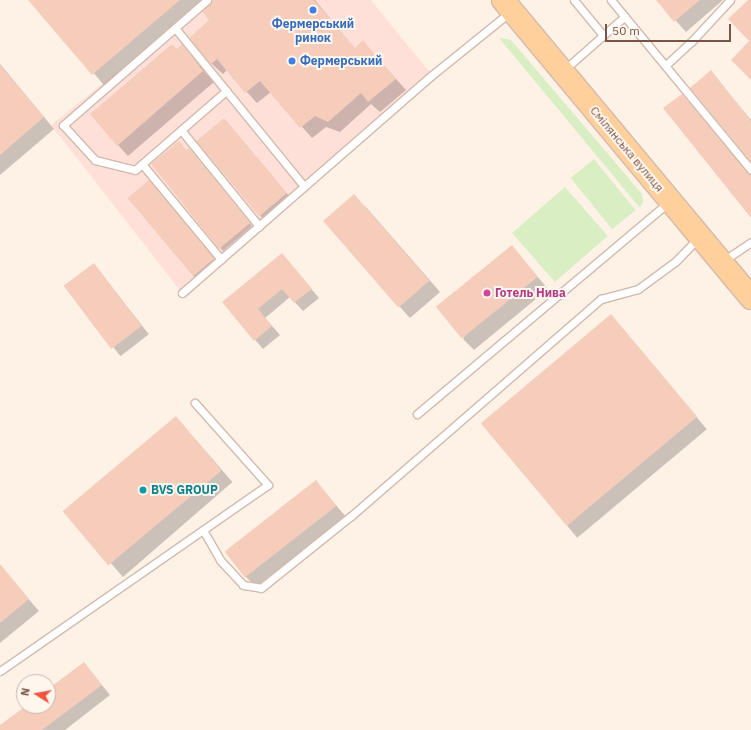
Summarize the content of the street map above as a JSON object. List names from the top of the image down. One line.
{"streets":{"main road":["Смілянська вулиця"]},"places":["Фермерський ринок","Фермерський","Готель Нива","BVS GROUP"],"scale_bar":"50 m","north":"left"}
